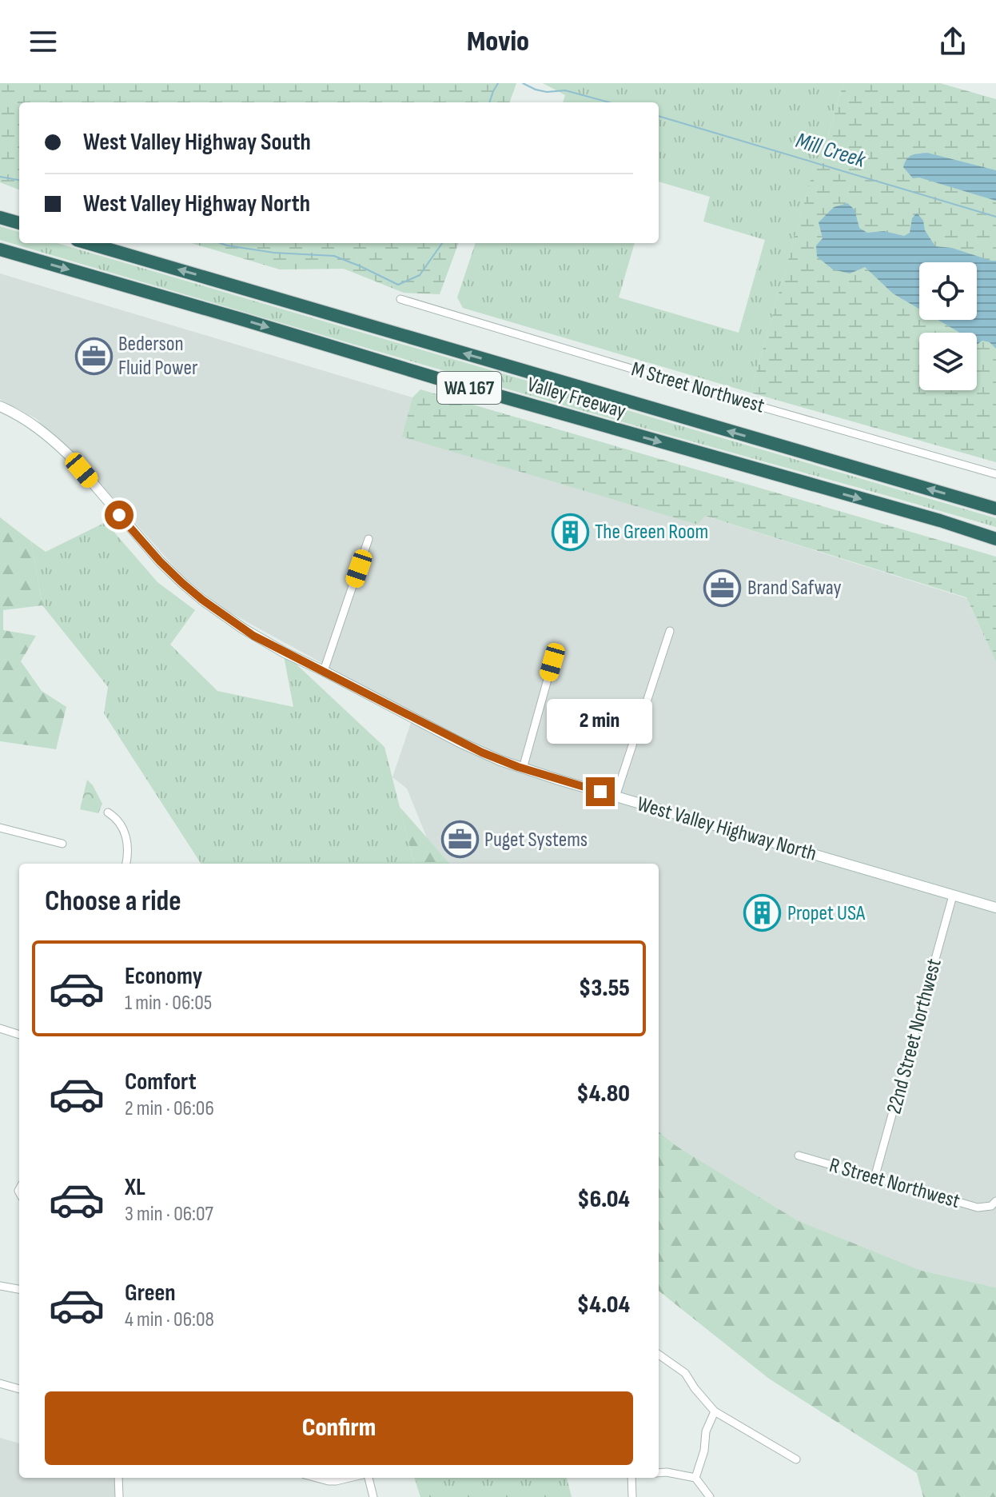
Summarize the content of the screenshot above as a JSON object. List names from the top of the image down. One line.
{"streets":{"highway":["WA 167","Valley Freeway"],"main road":["West Valley Highway North"],"street":["M Street Northwest","22nd Street Northwest","R Street Northwest"]},"crossings":[["West Valley Highway North","22nd Street Northwest"],["22nd Street Northwest","R Street Northwest"]],"water":["Mill Creek"],"places":{"office":["Bederson Fluid Power","Brand Safway","Puget Systems"],"building":["The Green Room","Propet USA"]},"page":{"header":"Movio","banner":["West Valley Highway South","West Valley Highway North"],"bubble":"2 min","heading":"Choose a ride","list":[{"name":"Economy","note":"1 min · 06:05","value":"$3.55"},{"name":"Comfort","note":"2 min · 06:06","value":"$4.80"},{"name":"XL","note":"3 min · 06:07","value":"$6.04"},{"name":"Green","note":"4 min · 06:08","value":"$4.04"}],"buttons":"Confirm"}}
